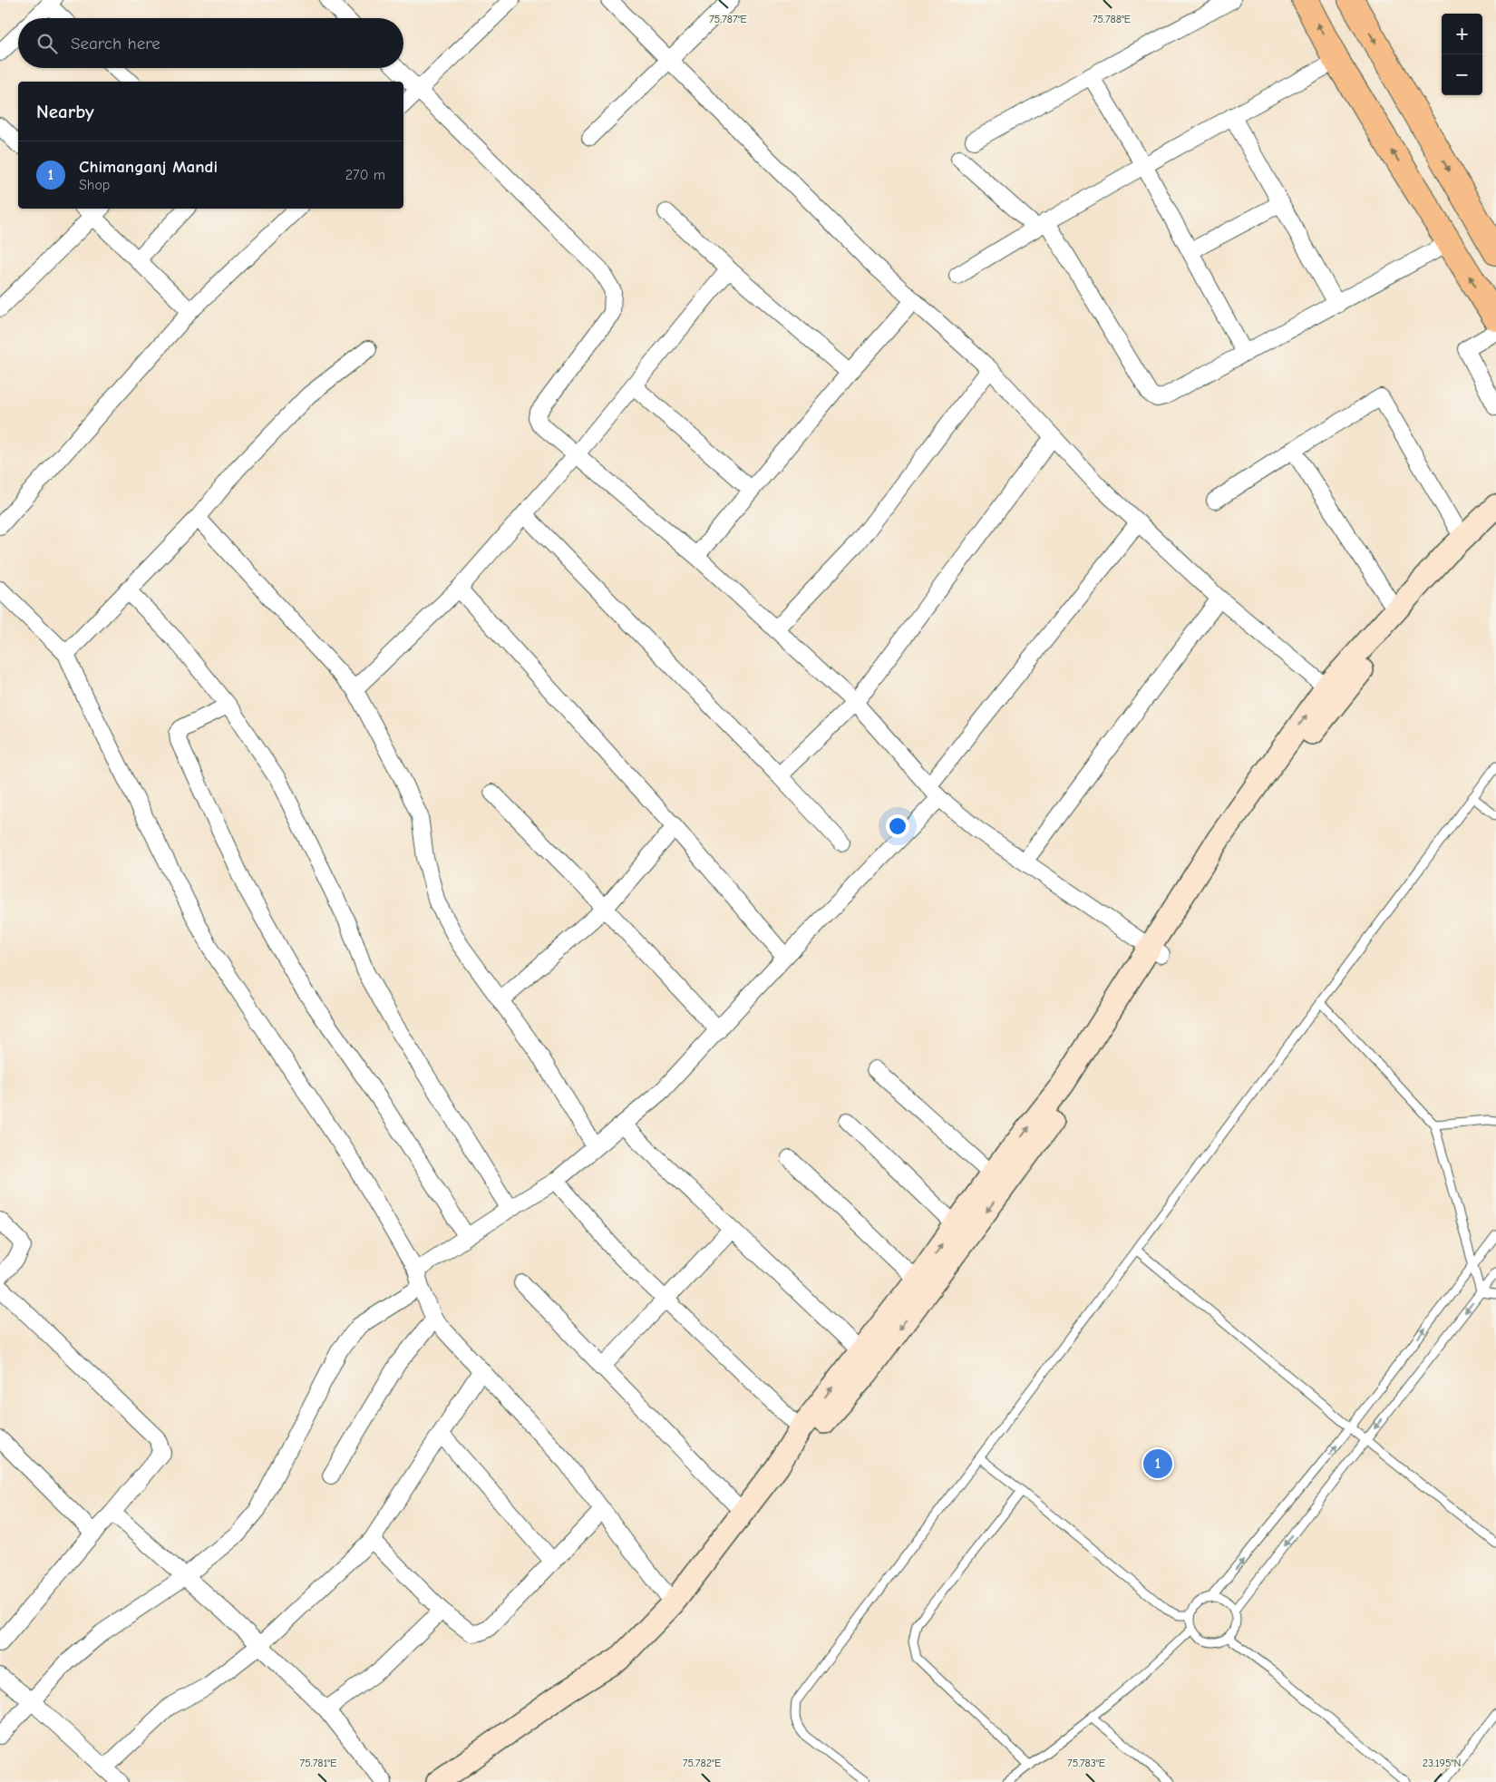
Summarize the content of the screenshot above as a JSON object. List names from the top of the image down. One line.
{"page":{"map_buttons":["+","−"],"search":"Search here","heading":"Nearby","list":[{"mark":"1","name":"Chimanganj Mandi","note":"Shop","value":"270 m"}],"pins":"1"},"coordinates":["75.787°E","75.788°E","23.195°N","75.781°E","75.782°E","75.783°E"]}
